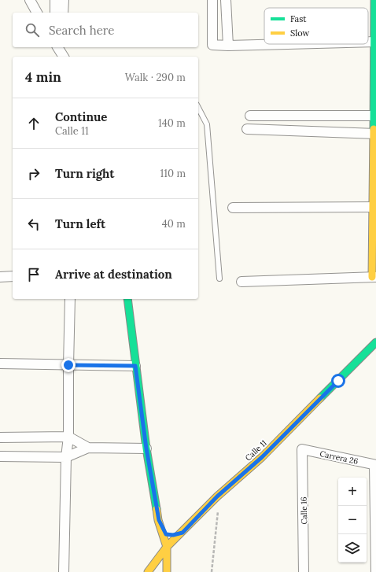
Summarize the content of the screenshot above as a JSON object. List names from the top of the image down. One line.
{"streets":{"street":["Calle 11","Carrera 26","Calle 16"]},"crossings":[["Carrera 26","Calle 16"]],"legend":["Fast","Slow"],"page":{"search":"Search here","heading":["4 min","Walk · 290 m"],"list":[["Continue","Calle 11","140 m"],["Turn right","110 m"],["Turn left","40 m"],"Arrive at destination"],"map_buttons":["+","−"]}}
